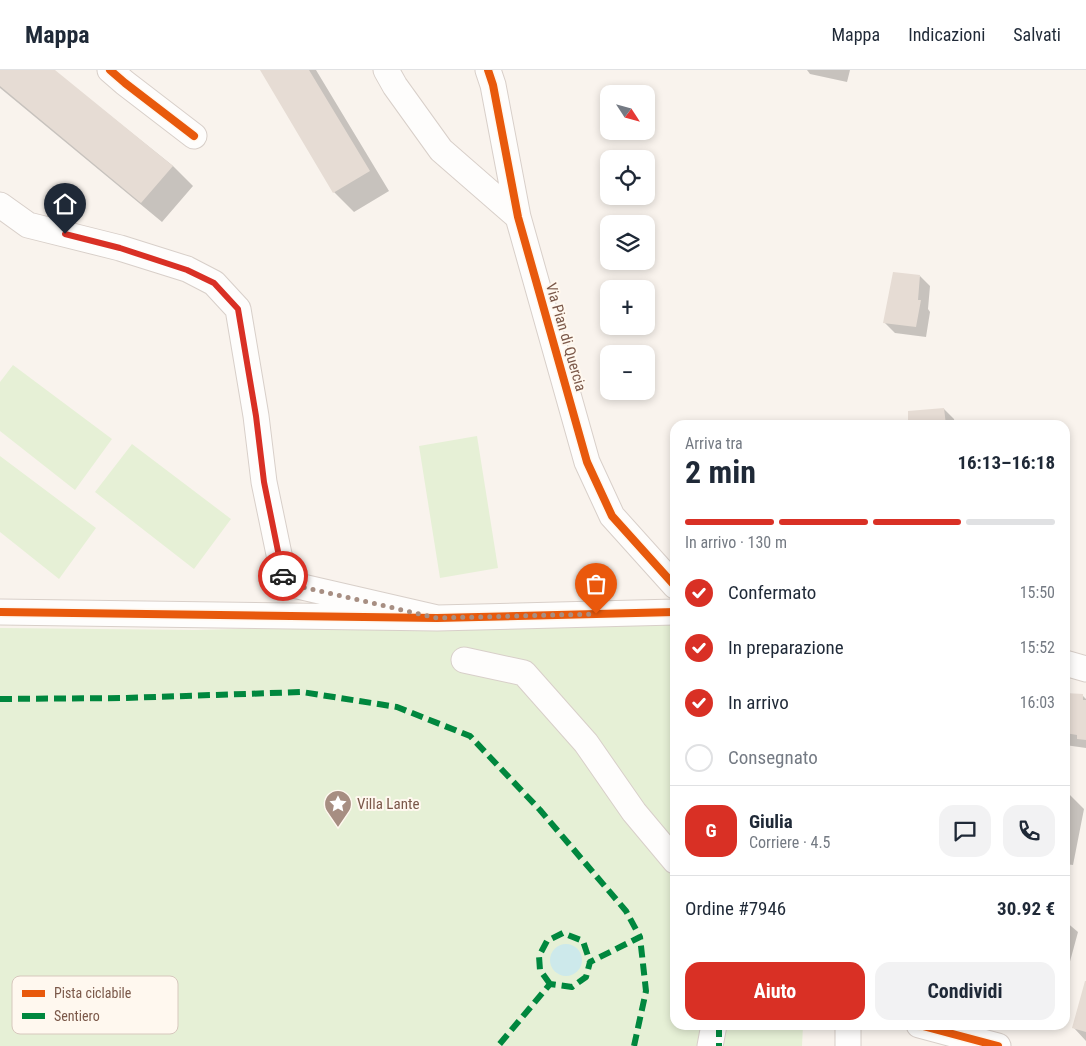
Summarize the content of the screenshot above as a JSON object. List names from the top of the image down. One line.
{"streets":{"street":["Via Pian di Quercia"]},"places":{"place":["Villa Lante"]},"legend":["Pista ciclabile","Sentiero"],"north":"bottom right","page":{"header":"Mappa","nav":["Mappa","Indicazioni","Salvati"],"map_buttons":["+","−"],"heading":["2 min","Arriva tra","16:13–16:18"],"panel":["Giulia","Corriere · 4.5","Ordine #7946","30.92 €"],"bar":"In arrivo · 130 m","list":[["Confermato","15:50"],["In preparazione","15:52"],["In arrivo","16:03"],"Consegnato"],"round":"G","buttons":["Aiuto","Condividi"]}}
